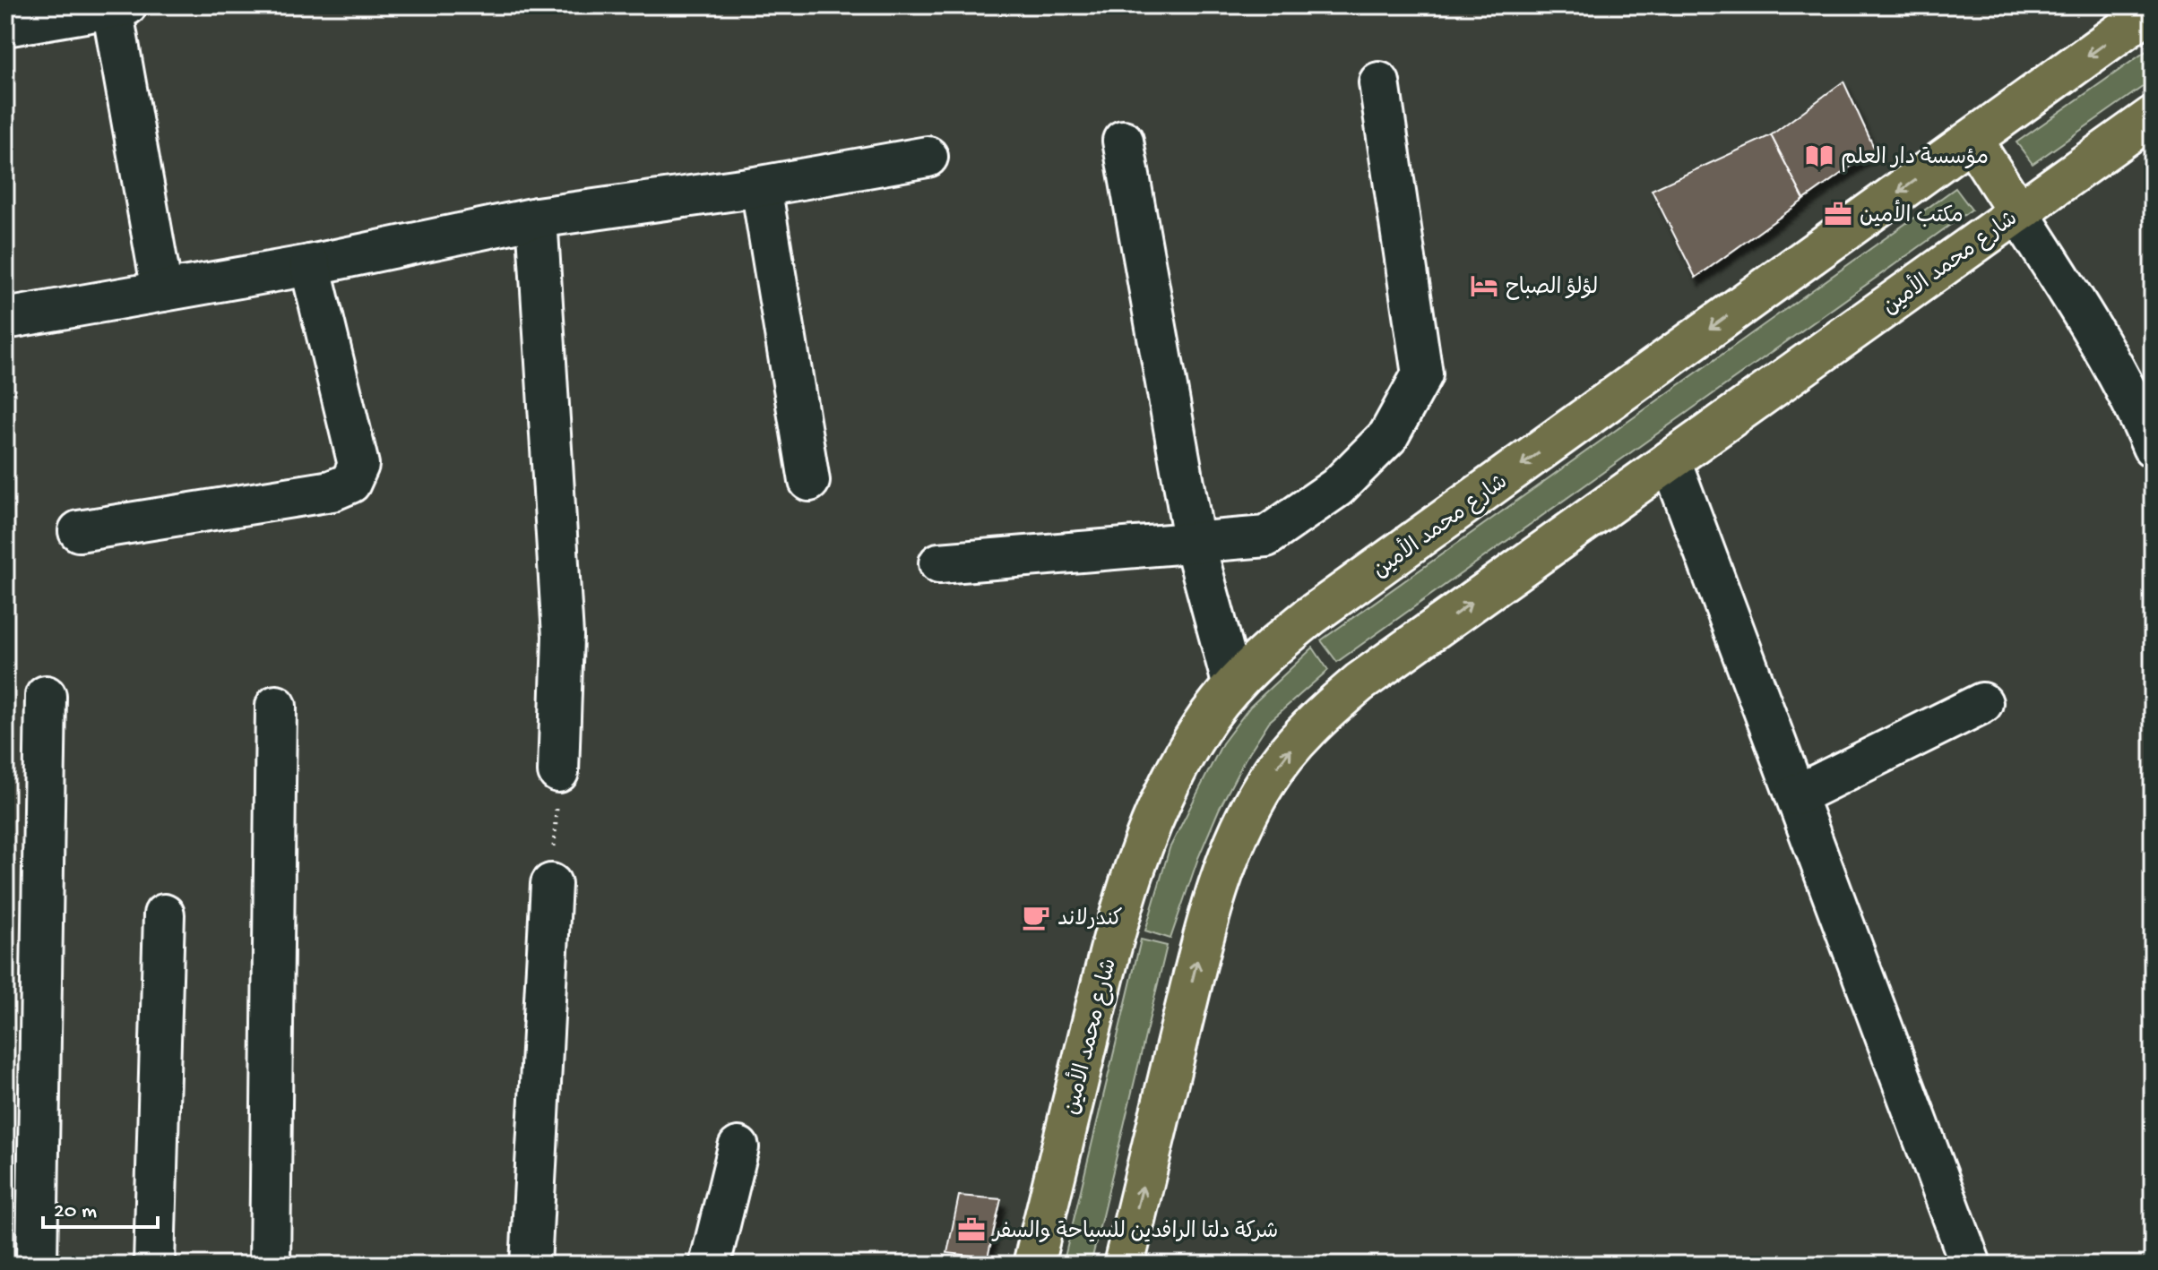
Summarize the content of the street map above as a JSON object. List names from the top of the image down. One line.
{"streets":{"main road":["شارع محمد الأمين"]},"places":{"library":["مؤسسة دار العلم"],"office":["مكتب الأمين","شركة دلتا الرافدين للسياحة والسفر"],"hotel":["لؤلؤ الصباح"],"cafe":["كندرلاند"]},"scale_bar":"20 m"}
